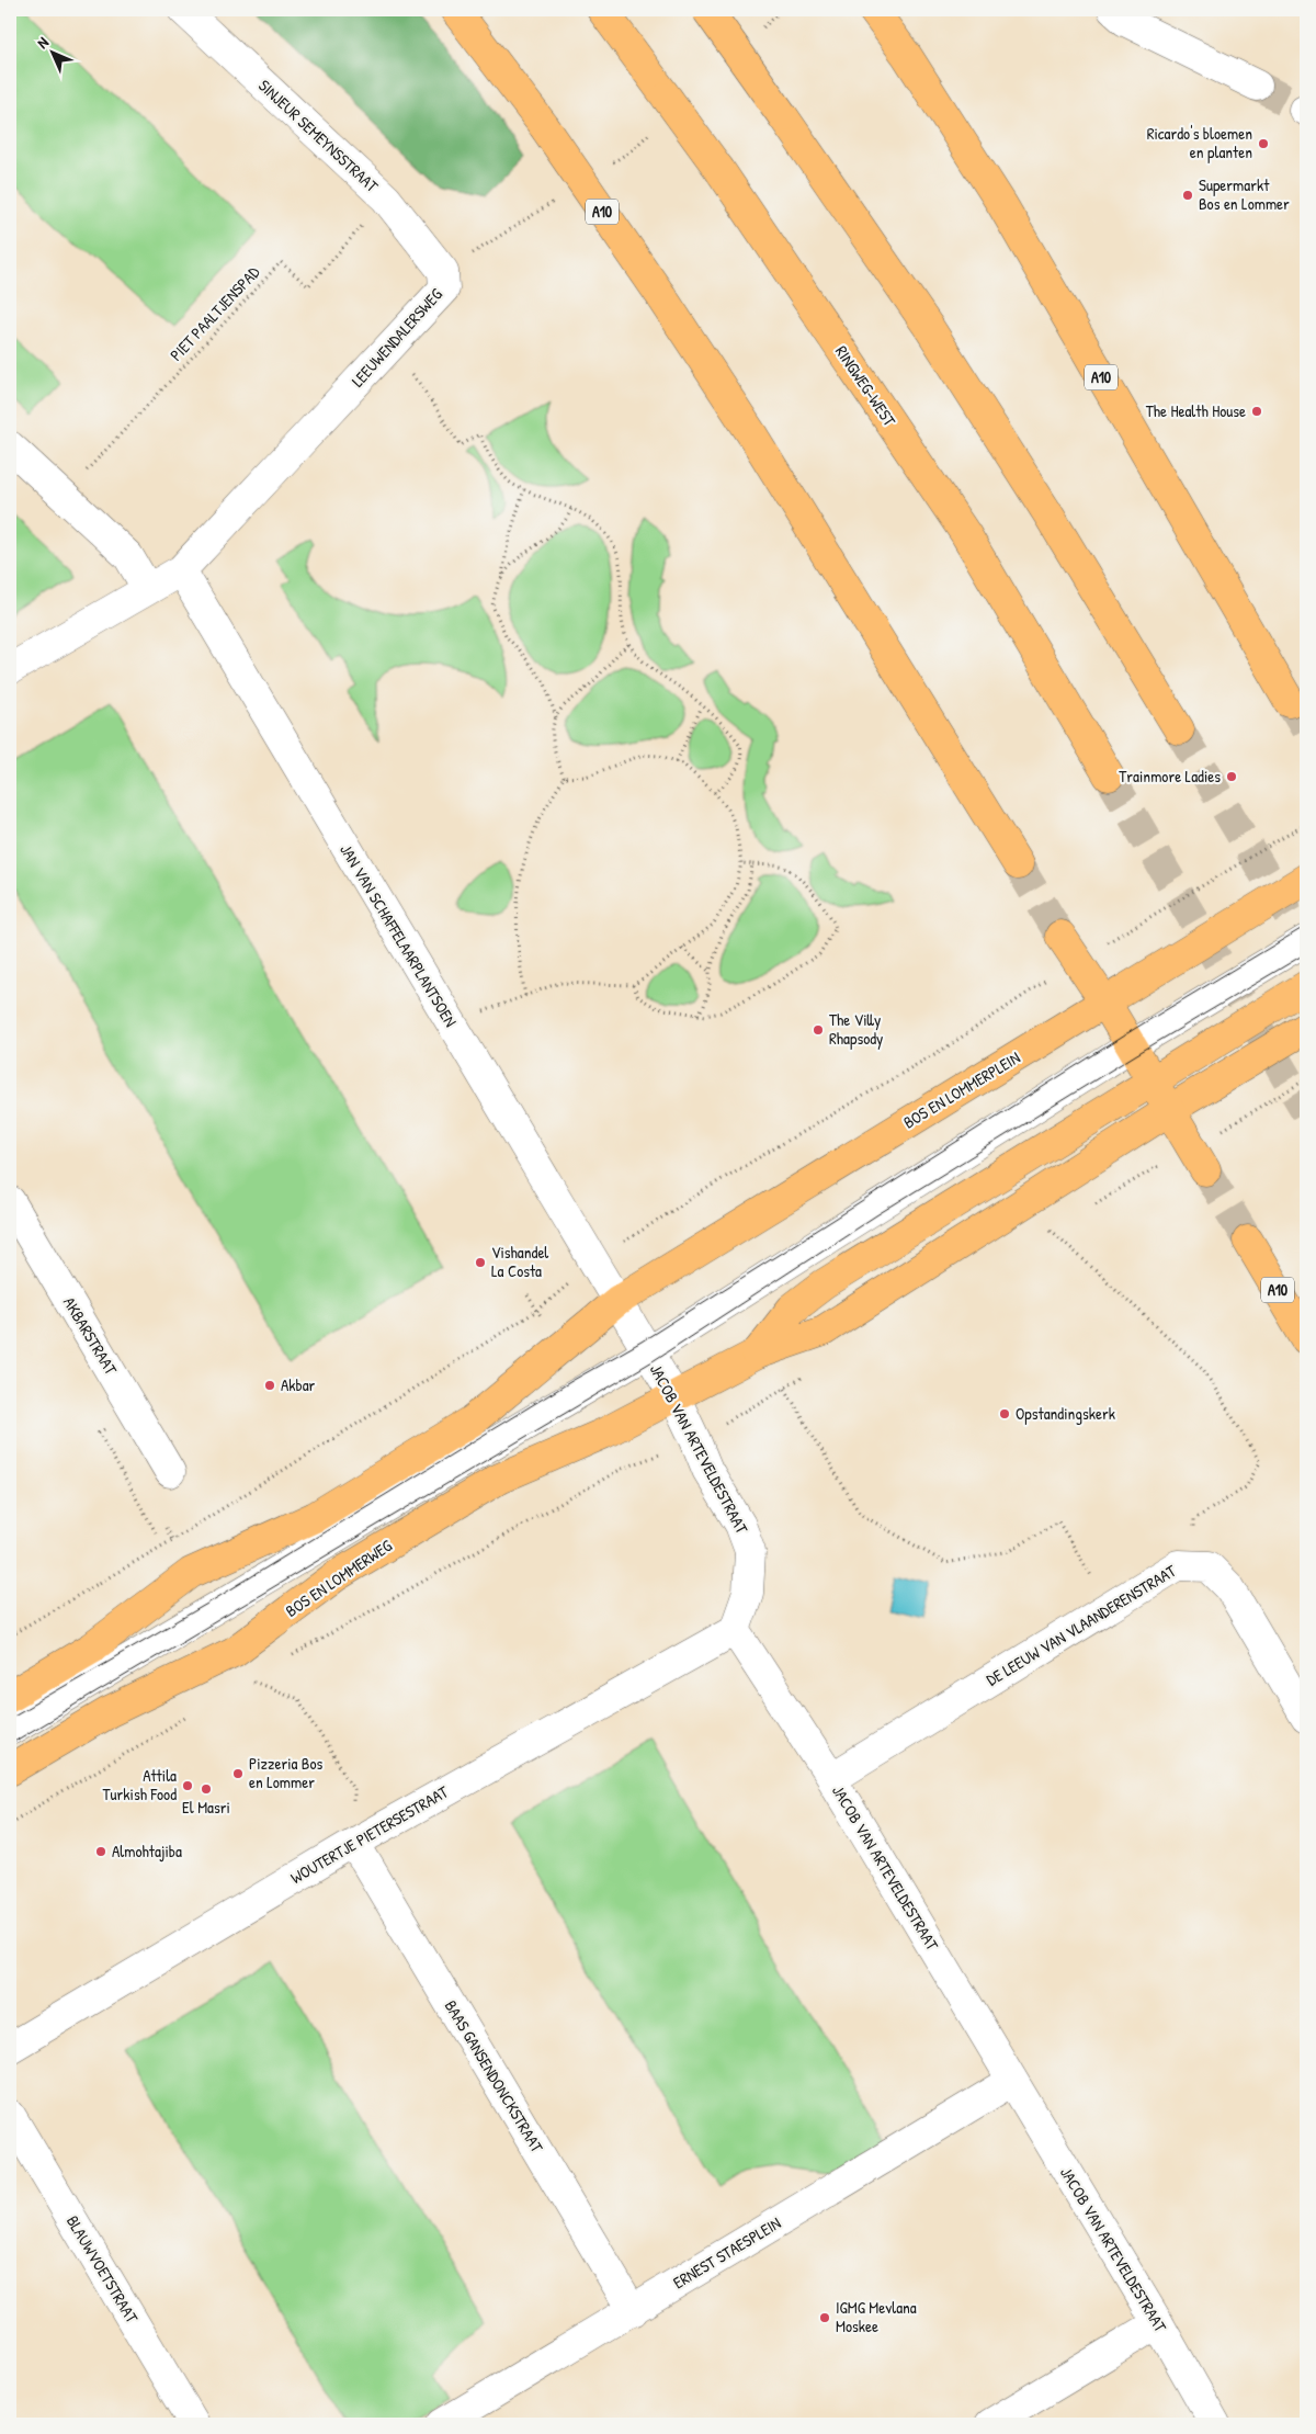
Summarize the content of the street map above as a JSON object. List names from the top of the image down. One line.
{"streets":{"main road":["A10","RINGWEG-WEST","BOS EN LOMMERPLEIN","BOS EN LOMMERWEG"],"street":["SINJEUR SEMEYNSSTRAAT","LEEUWENDALERSWEG","JAN VAN SCHAFFELAARPLANTSOEN","AKBARSTRAAT","JACOB VAN ARTEVELDESTRAAT","DE LEEUW VAN VLAANDERENSTRAAT","WOUTERTJE PIETERSESTRAAT","BAAS GANSENDONCKSTRAAT","ERNEST STAESPLEIN","BLAUWVOETSTRAAT"],"path":["PIET PAALTJENSPAD"]},"crossings":[["SINJEUR SEMEYNSSTRAAT","PIET PAALTJENSPAD"],["SINJEUR SEMEYNSSTRAAT","LEEUWENDALERSWEG"],["LEEUWENDALERSWEG","JAN VAN SCHAFFELAARPLANTSOEN"],["JAN VAN SCHAFFELAARPLANTSOEN","BOS EN LOMMERPLEIN"],["JAN VAN SCHAFFELAARPLANTSOEN","JACOB VAN ARTEVELDESTRAAT"],["BOS EN LOMMERPLEIN","JACOB VAN ARTEVELDESTRAAT"],["JACOB VAN ARTEVELDESTRAAT","BOS EN LOMMERWEG"],["JACOB VAN ARTEVELDESTRAAT","DE LEEUW VAN VLAANDERENSTRAAT"],["JACOB VAN ARTEVELDESTRAAT","WOUTERTJE PIETERSESTRAAT"],["JACOB VAN ARTEVELDESTRAAT","ERNEST STAESPLEIN"],["WOUTERTJE PIETERSESTRAAT","BAAS GANSENDONCKSTRAAT"],["BAAS GANSENDONCKSTRAAT","ERNEST STAESPLEIN"]],"places":["Ricardo's bloemen en planten","Supermarkt Bos en Lommer","The Health House","Trainmore Ladies","The Villy Rhapsody","Vishandel La Costa","Akbar","Opstandingskerk","Pizzeria Bos en Lommer","Attila Turkish Food","El Masri","Almohtajiba","IGMG Mevlana Moskee"],"north":"top left"}
